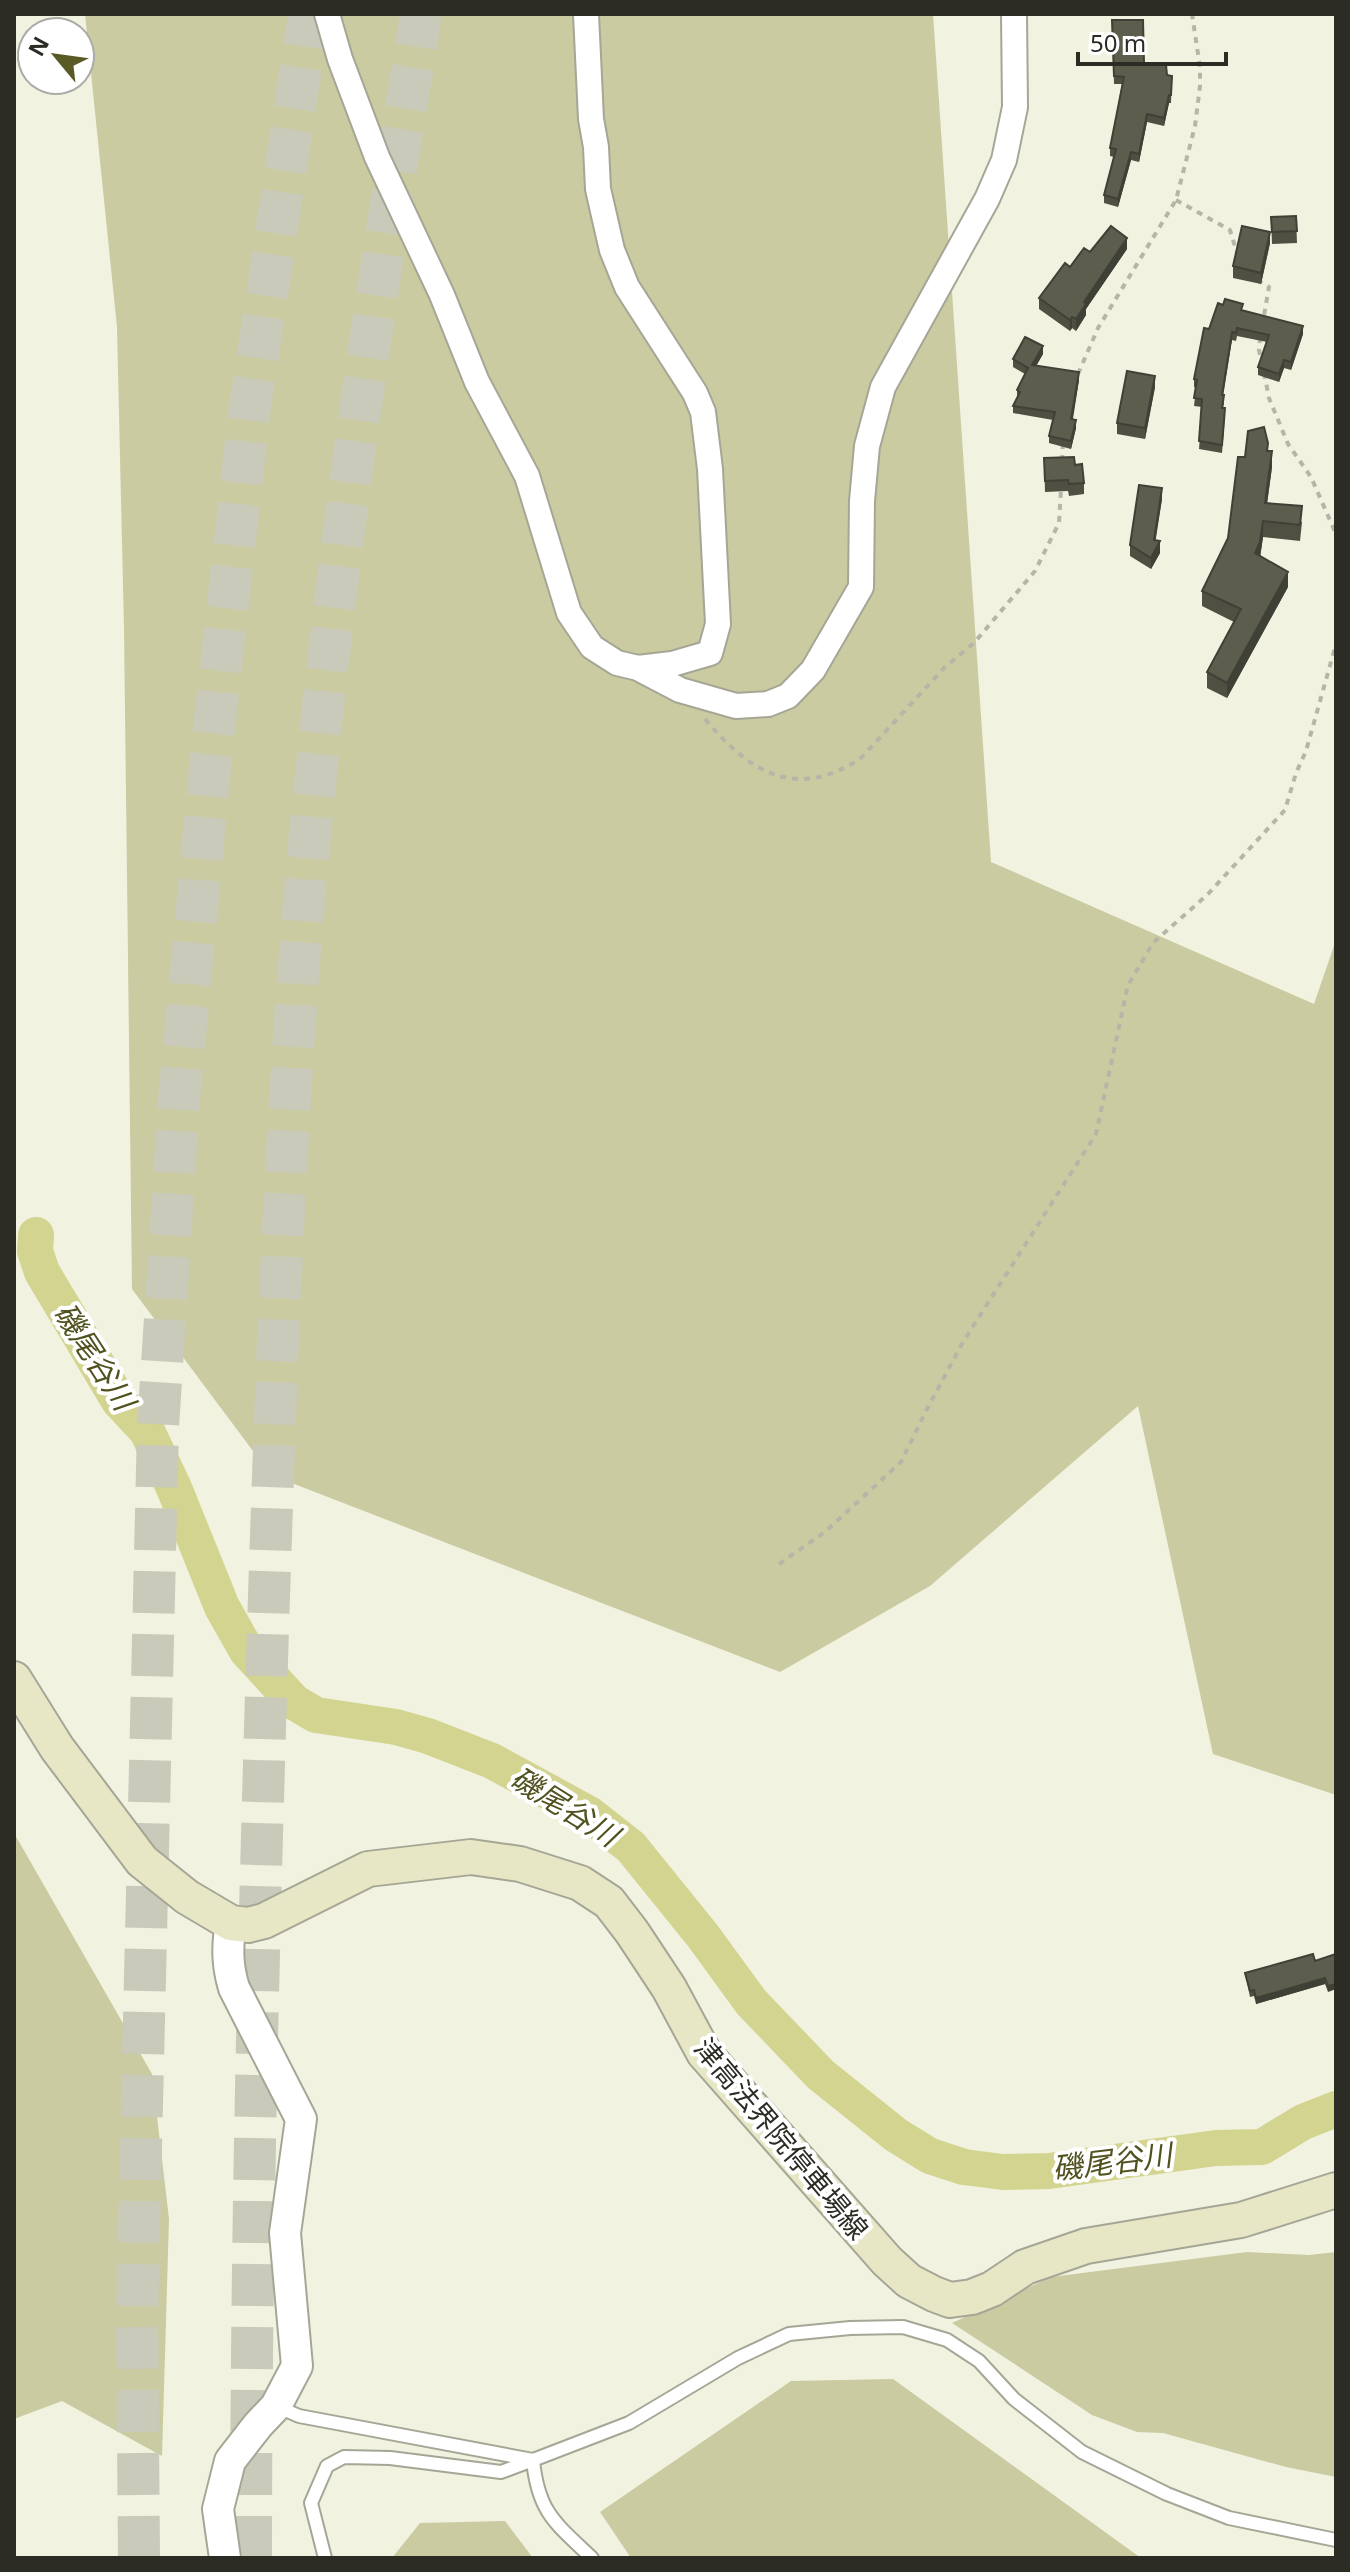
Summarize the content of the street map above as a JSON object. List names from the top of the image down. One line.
{"streets":{"main road":["津高法界院停車場線"]},"water":["磯尾谷川"],"scale_bar":"50 m","north":"top left"}
